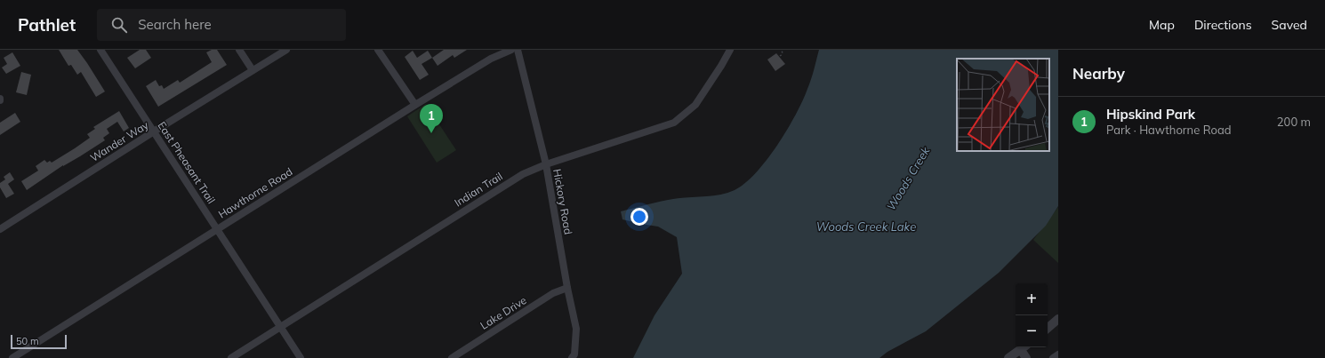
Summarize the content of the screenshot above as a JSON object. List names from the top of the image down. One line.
{"streets":{"street":["Wander Way","East Pheasant Trail","Indian Trail","Hawthorne Road","Hickory Road","Lake Drive"]},"crossings":[["Wander Way","East Pheasant Trail"],["East Pheasant Trail","Indian Trail"],["East Pheasant Trail","Hawthorne Road"],["Indian Trail","Hickory Road"],["Hickory Road","Lake Drive"]],"water":["Woods Creek","Woods Creek Lake"],"scale_bar":"50 m","page":{"header":"Pathlet","search":"Search here","nav":["Map","Directions","Saved"],"heading":"Nearby","list":[{"mark":"1","name":"Hipskind Park","note":"Park · Hawthorne Road","value":"200 m"}],"pins":"1","map_buttons":["+","−"],"scale":"50 m"}}
